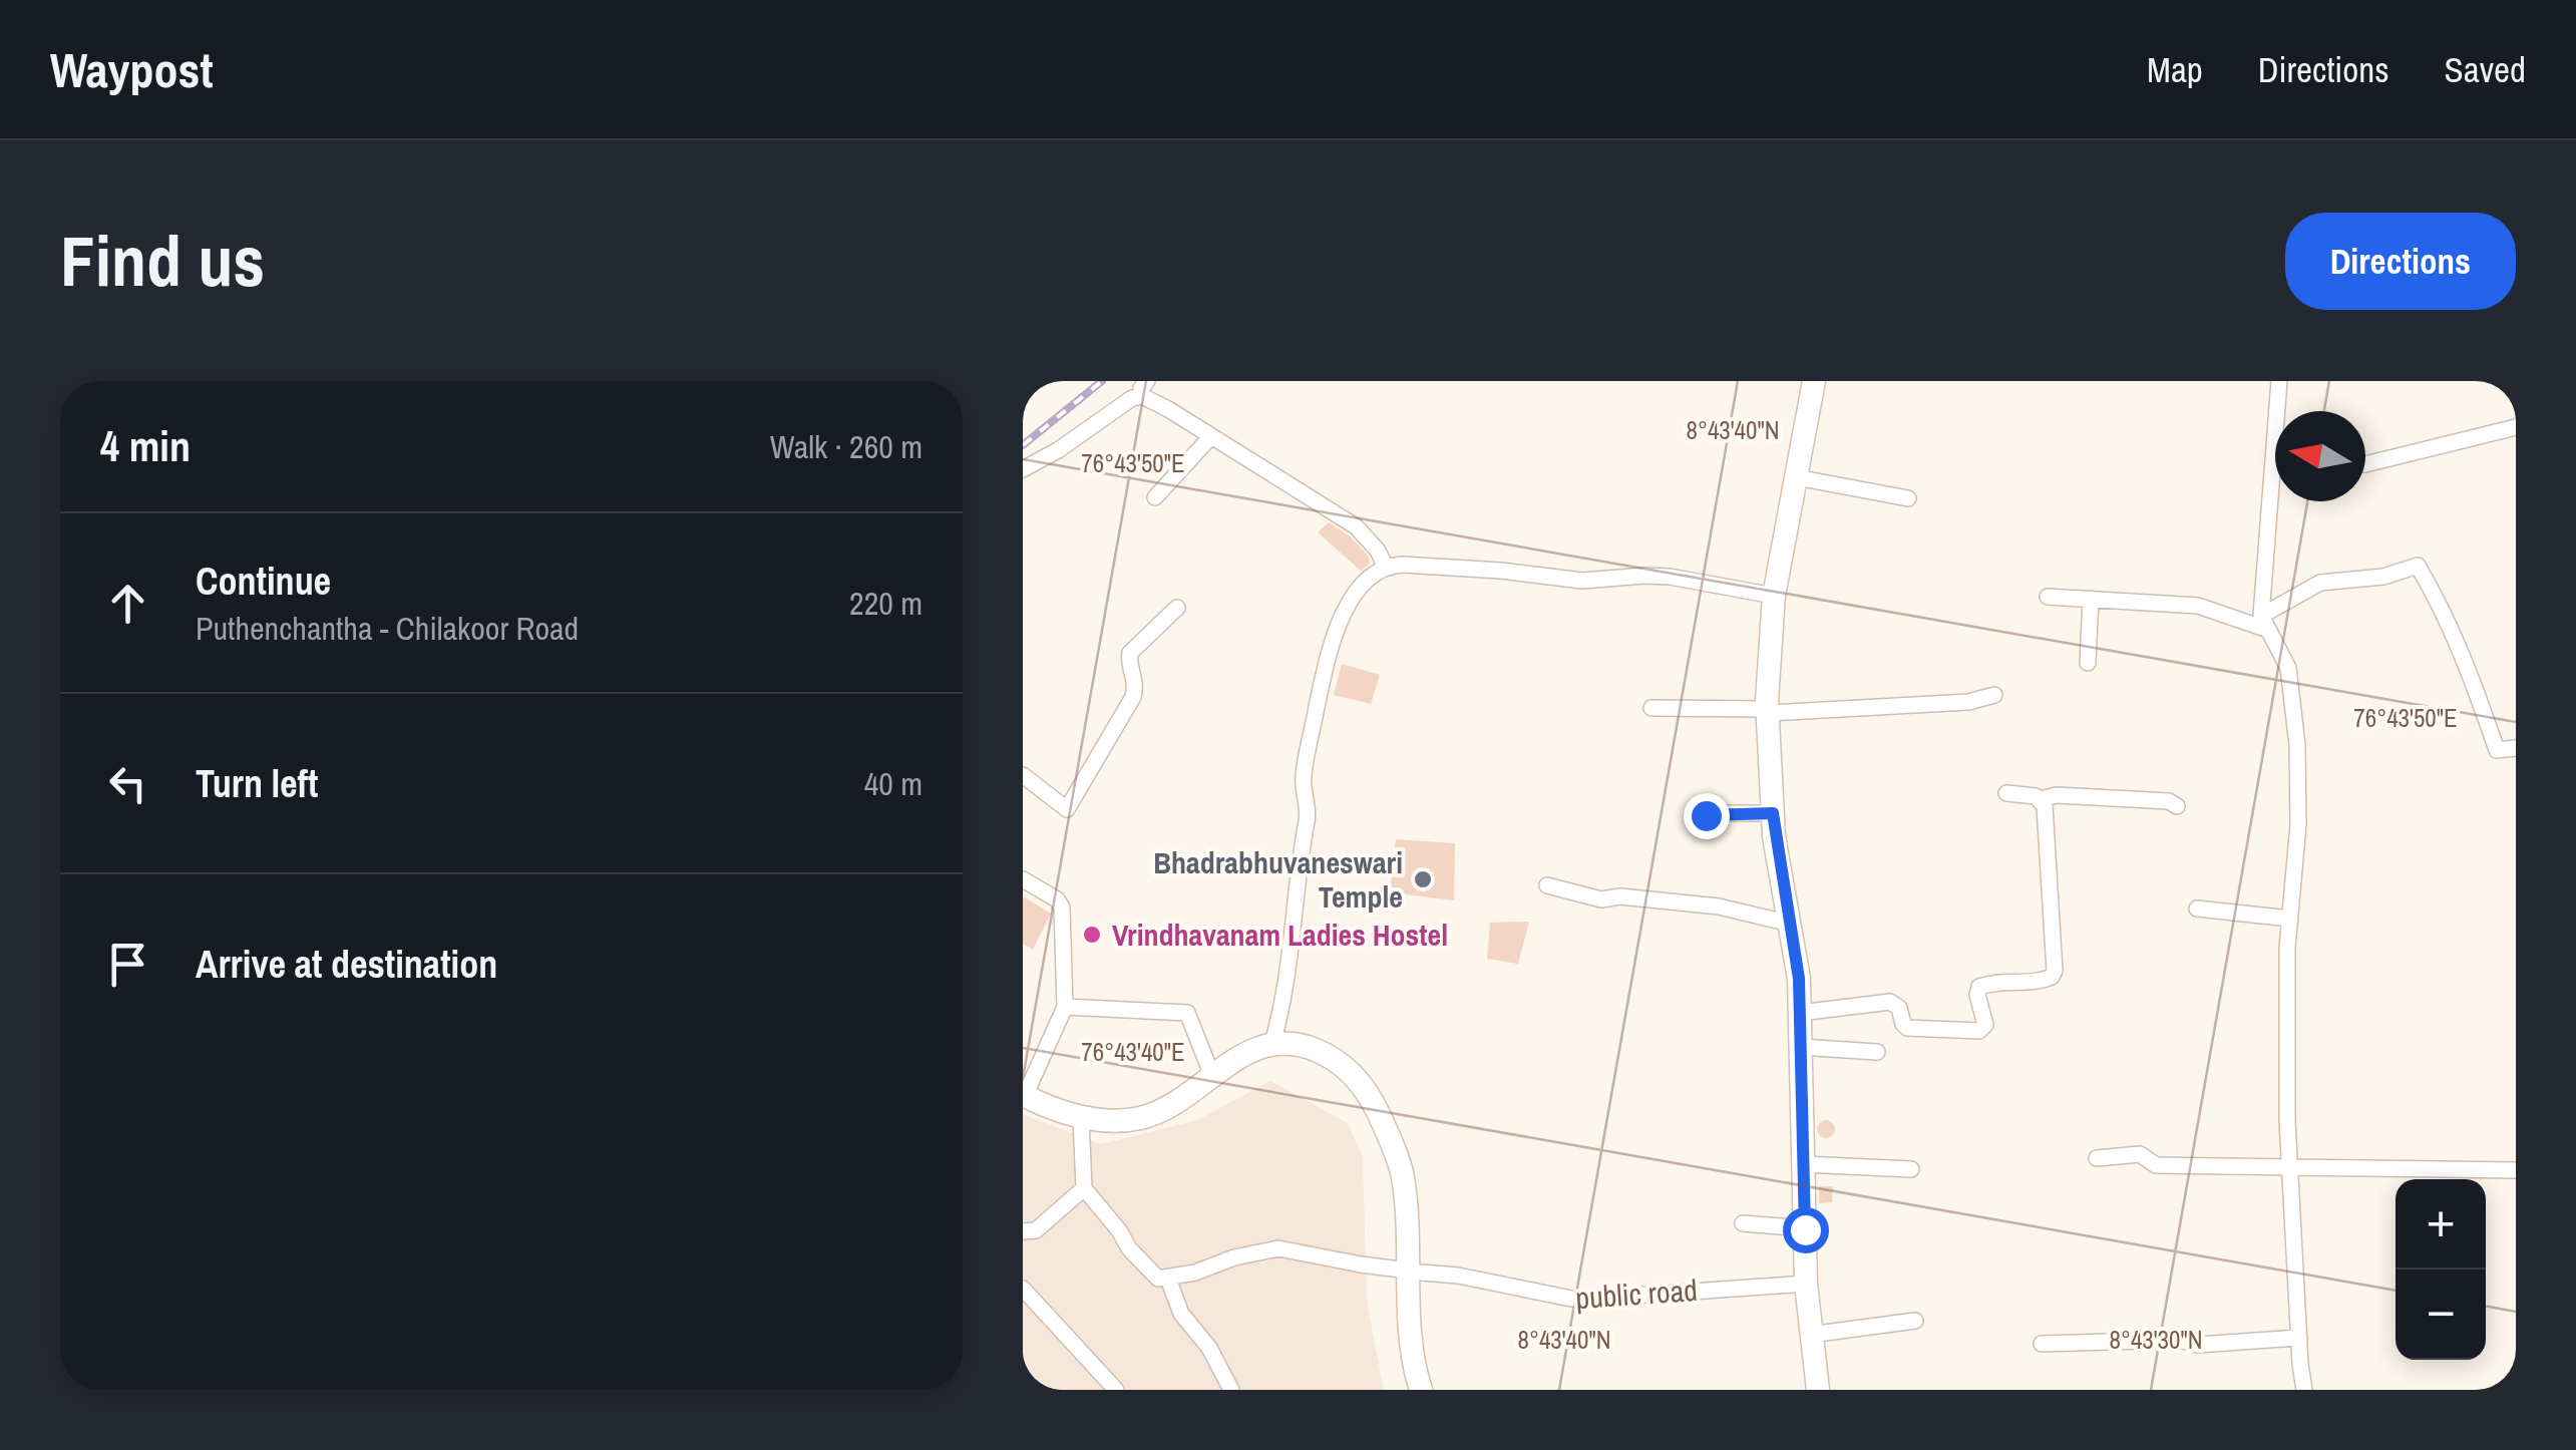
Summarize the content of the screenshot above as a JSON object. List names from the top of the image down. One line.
{"streets":{"street":["public road"]},"places":["Bhadrabhuvaneswari Temple","Vrindhavanam Ladies Hostel"],"north":"left","page":{"header":"Waypost","nav":["Map","Directions","Saved"],"buttons":"Directions","title":"Find us","heading":["4 min","Walk · 260 m"],"list":[["Continue","Puthenchantha - Chilakoor Road","220 m"],["Turn left","40 m"],"Arrive at destination"],"map_buttons":["+","−"]},"coordinates":["8°43'40\"N","76°43'50\"E","76°43'40\"E","8°43'30\"N"]}
